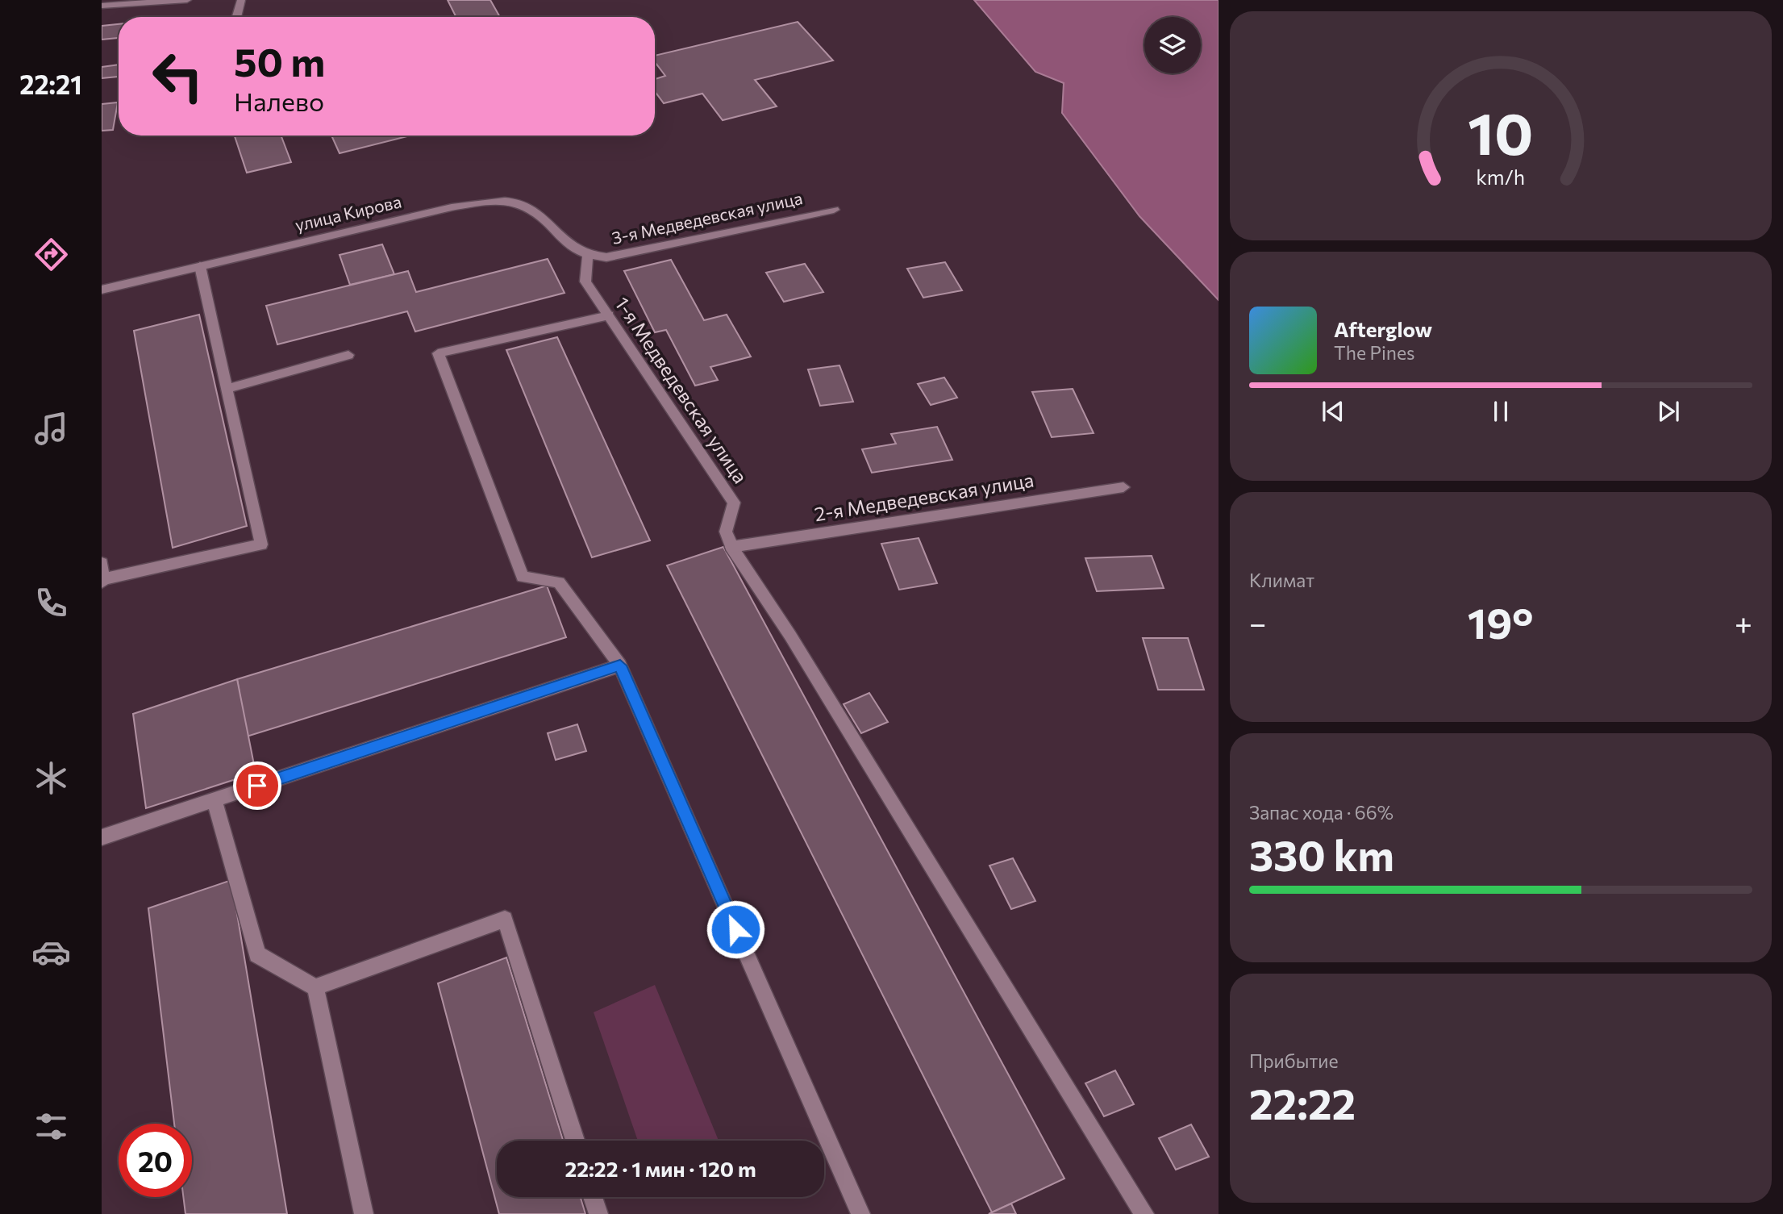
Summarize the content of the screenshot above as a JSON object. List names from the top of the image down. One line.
{"streets":{"street":["улица Кирова","3-я Медведевская улица","1-я Медведевская улица","2-я Медведевская улица"]},"crossings":[["улица Кирова","3-я Медведевская улица"],["улица Кирова","1-я Медведевская улица"],["3-я Медведевская улица","1-я Медведевская улица"],["1-я Медведевская улица","2-я Медведевская улица"]],"page":{"tabs":"22:21","turn":["50 m","Налево"],"song":["Afterglow","The Pines"],"tile":["Климат",["Запас хода · 66%","330 km"],["Прибытие","22:22"]],"heat":["−","19°","+"],"limit":"20","trip":"22:22 · 1 мин · 120 m","gauge":["10","km/h"]}}
